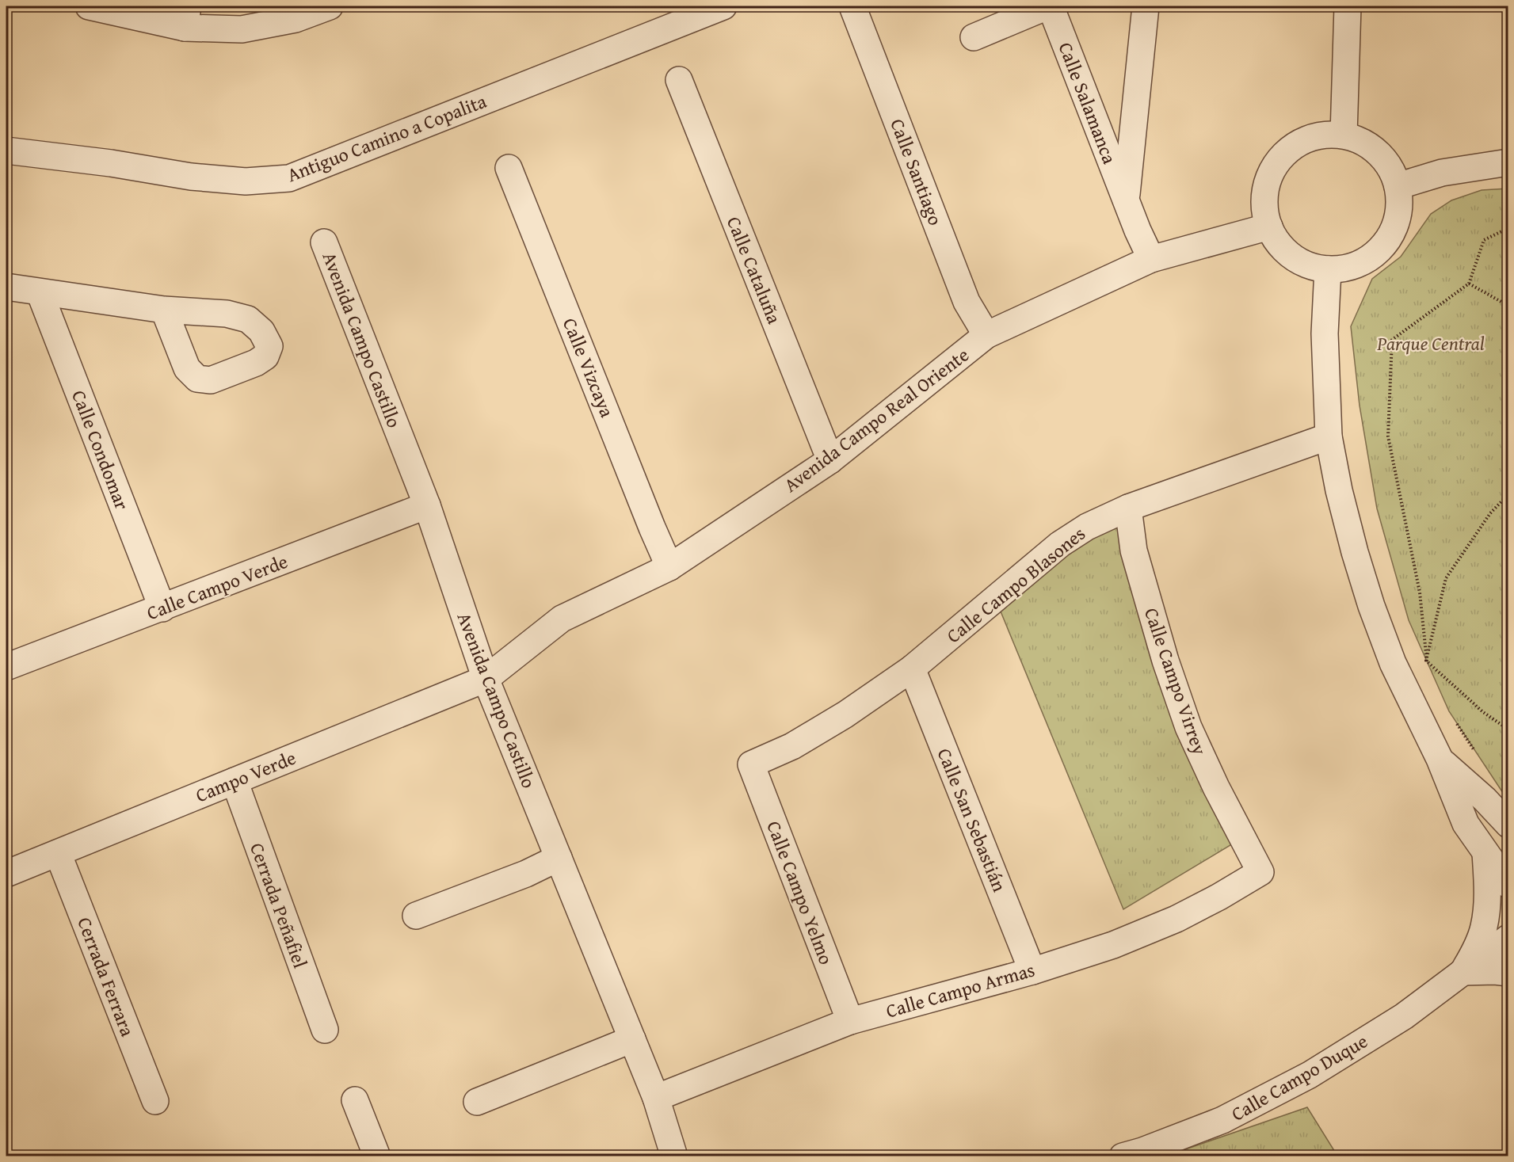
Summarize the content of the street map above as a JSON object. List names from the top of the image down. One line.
{"streets":{"street":["Calle Salamanca","Antiguo Camino a Copalita","Calle Santiago","Calle Cataluña","Avenida Campo Castillo","Calle Vizcaya","Avenida Campo Real Oriente","Calle Condomar","Calle Campo Blasones","Calle Campo Verde","Calle Campo Virrey","Campo Verde","Calle San Sebastián","Calle Campo Yelmo","Cerrada Peñafiel","Cerrada Ferrara","Calle Campo Armas","Calle Campo Duque"]},"crossings":[["Calle Salamanca","Avenida Campo Real Oriente"],["Calle Santiago","Avenida Campo Real Oriente"],["Calle Cataluña","Avenida Campo Real Oriente"],["Avenida Campo Castillo","Avenida Campo Real Oriente"],["Avenida Campo Castillo","Calle Campo Verde"],["Avenida Campo Castillo","Campo Verde"],["Avenida Campo Castillo","Calle Campo Armas"],["Calle Vizcaya","Avenida Campo Real Oriente"],["Avenida Campo Real Oriente","Campo Verde"],["Calle Condomar","Calle Campo Verde"],["Calle Campo Blasones","Calle Campo Virrey"],["Calle Campo Blasones","Calle San Sebastián"],["Calle Campo Blasones","Calle Campo Yelmo"],["Calle Campo Virrey","Calle Campo Armas"],["Campo Verde","Cerrada Peñafiel"],["Campo Verde","Cerrada Ferrara"],["Calle San Sebastián","Calle Campo Armas"],["Calle Campo Yelmo","Calle Campo Armas"]],"parks":["Parque Central"]}
